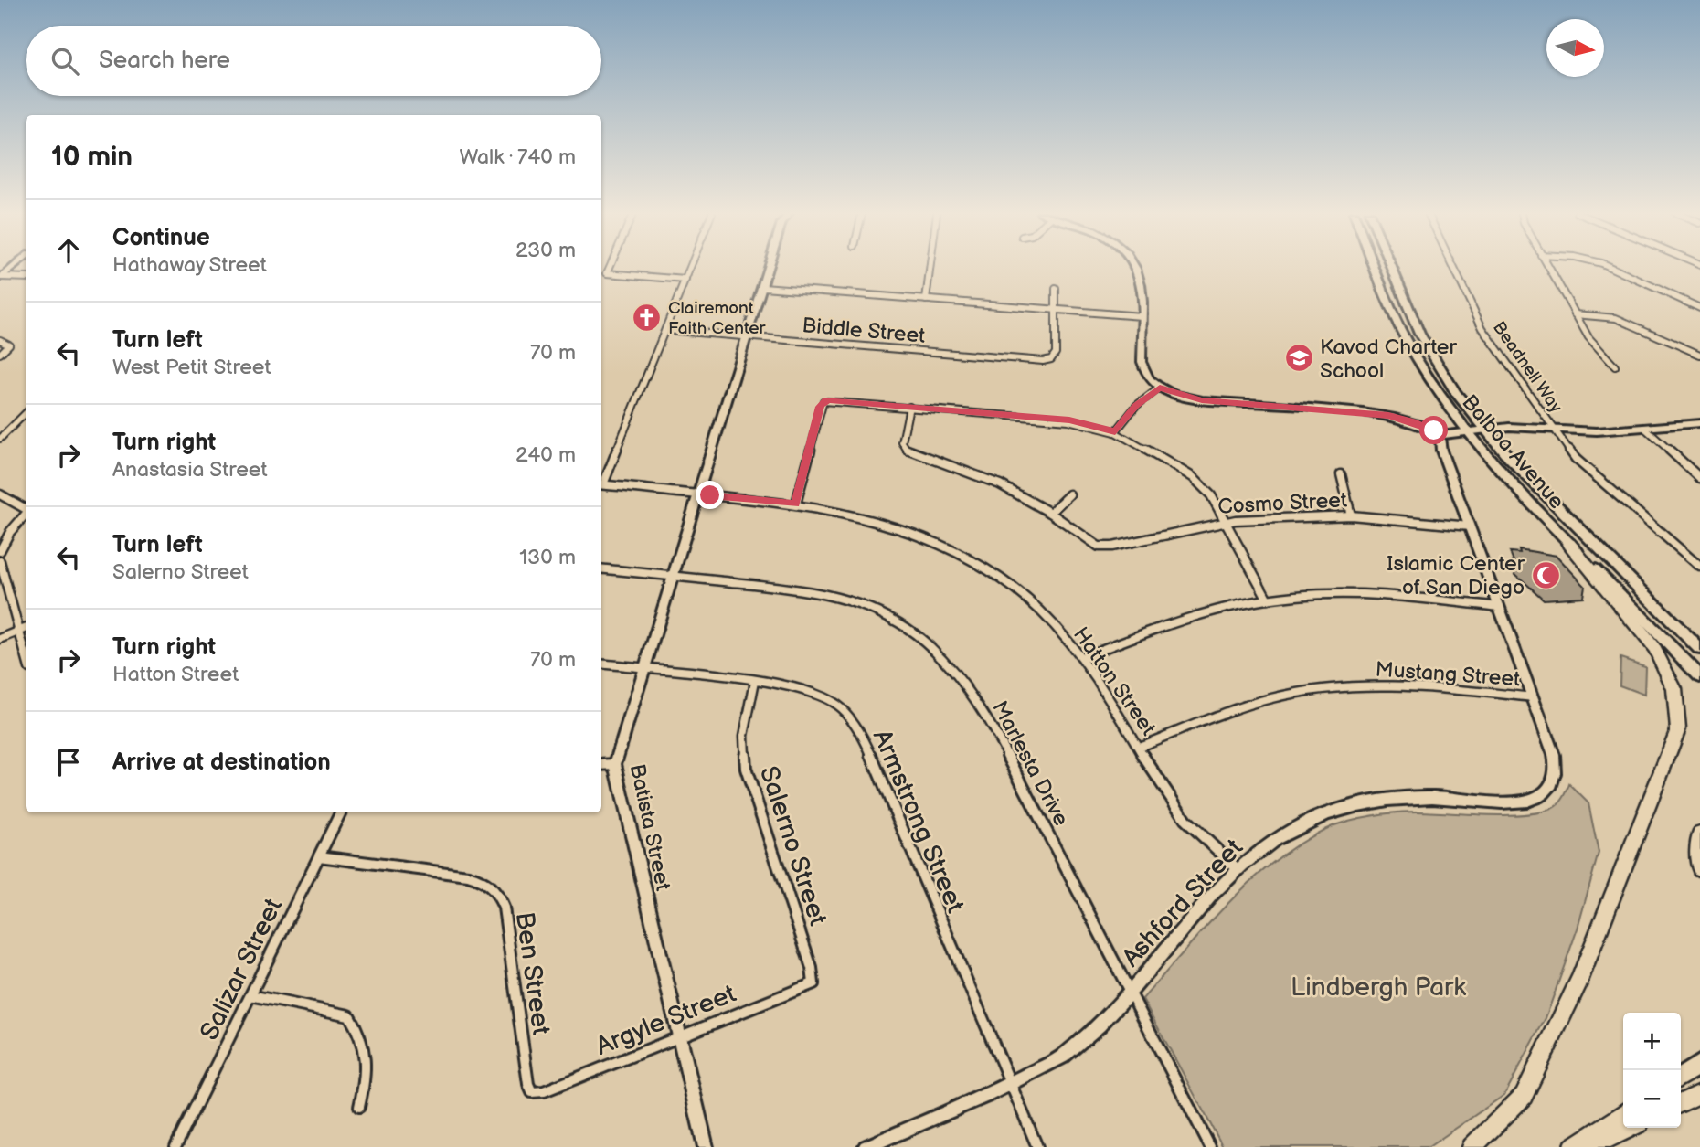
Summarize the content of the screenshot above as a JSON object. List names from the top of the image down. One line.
{"streets":{"main road":["Balboa Avenue"],"street":["Biddle Street","Beadnell Way","Cosmo Street","Mustang Street","Hatton Street","Marlesta Drive","Armstrong Street","Batista Street","Salerno Street","Ashford Street","Salizar Street","Ben Street","Argyle Street"]},"crossings":[["Biddle Street","Batista Street"],["Mustang Street","Hatton Street"],["Mustang Street","Ashford Street"],["Hatton Street","Batista Street"],["Hatton Street","Ashford Street"],["Marlesta Drive","Batista Street"],["Marlesta Drive","Ashford Street"],["Armstrong Street","Batista Street"],["Armstrong Street","Salerno Street"],["Armstrong Street","Ashford Street"],["Batista Street","Argyle Street"],["Salerno Street","Argyle Street"],["Salizar Street","Ben Street"],["Ben Street","Argyle Street"]],"parks":["Lindbergh Park"],"places":{"church":["Clairemont Faith Center"],"school or university":["Kavod Charter School"],"mosque":["Islamic Center of San Diego"]},"north":"right","page":{"search":"Search here","heading":["10 min","Walk · 740 m"],"list":[["Continue","Hathaway Street","230 m"],["Turn left","West Petit Street","70 m"],["Turn right","Anastasia Street","240 m"],["Turn left","Salerno Street","130 m"],["Turn right","Hatton Street","70 m"],"Arrive at destination"],"map_buttons":["+","−"]}}
